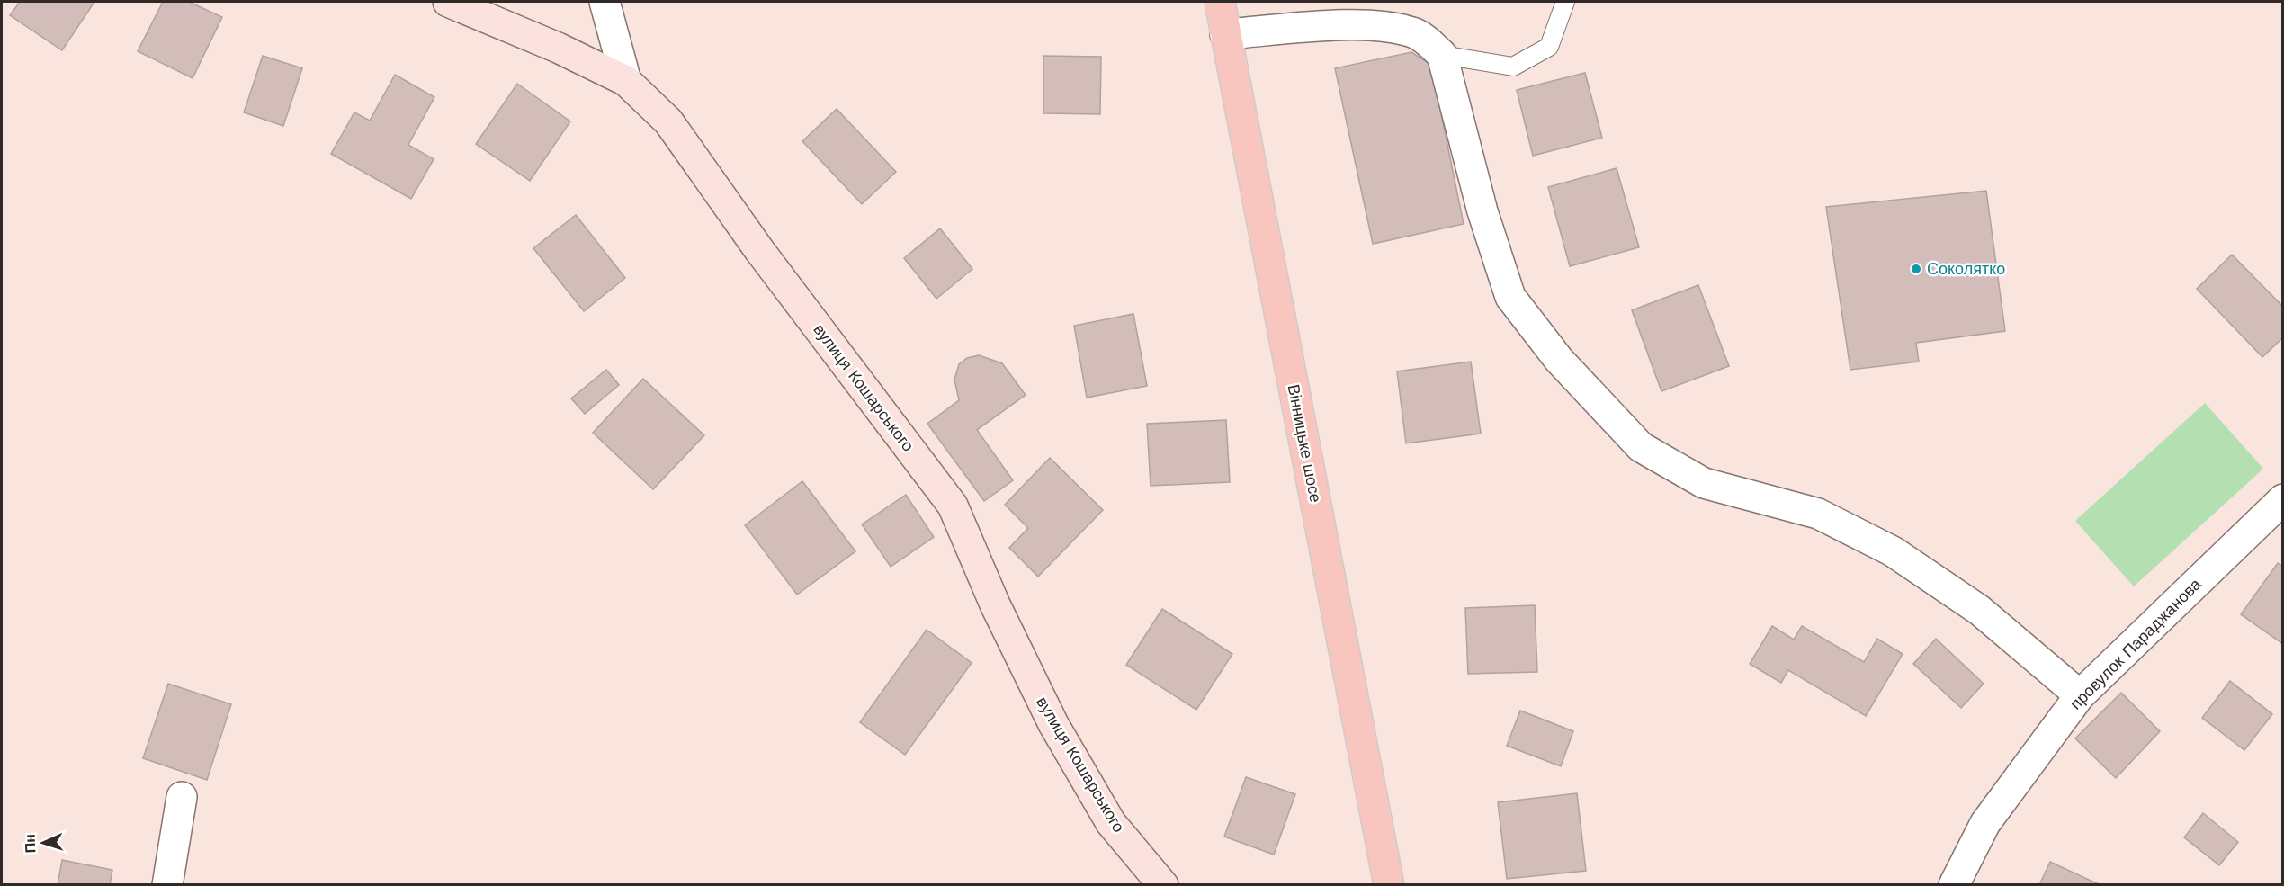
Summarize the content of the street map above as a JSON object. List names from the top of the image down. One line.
{"streets":{"main road":["Вінницьке шосе"],"street":["вулиця Кошарського","провулок Параджанова"]},"places":["Соколятко"],"north":"left"}
